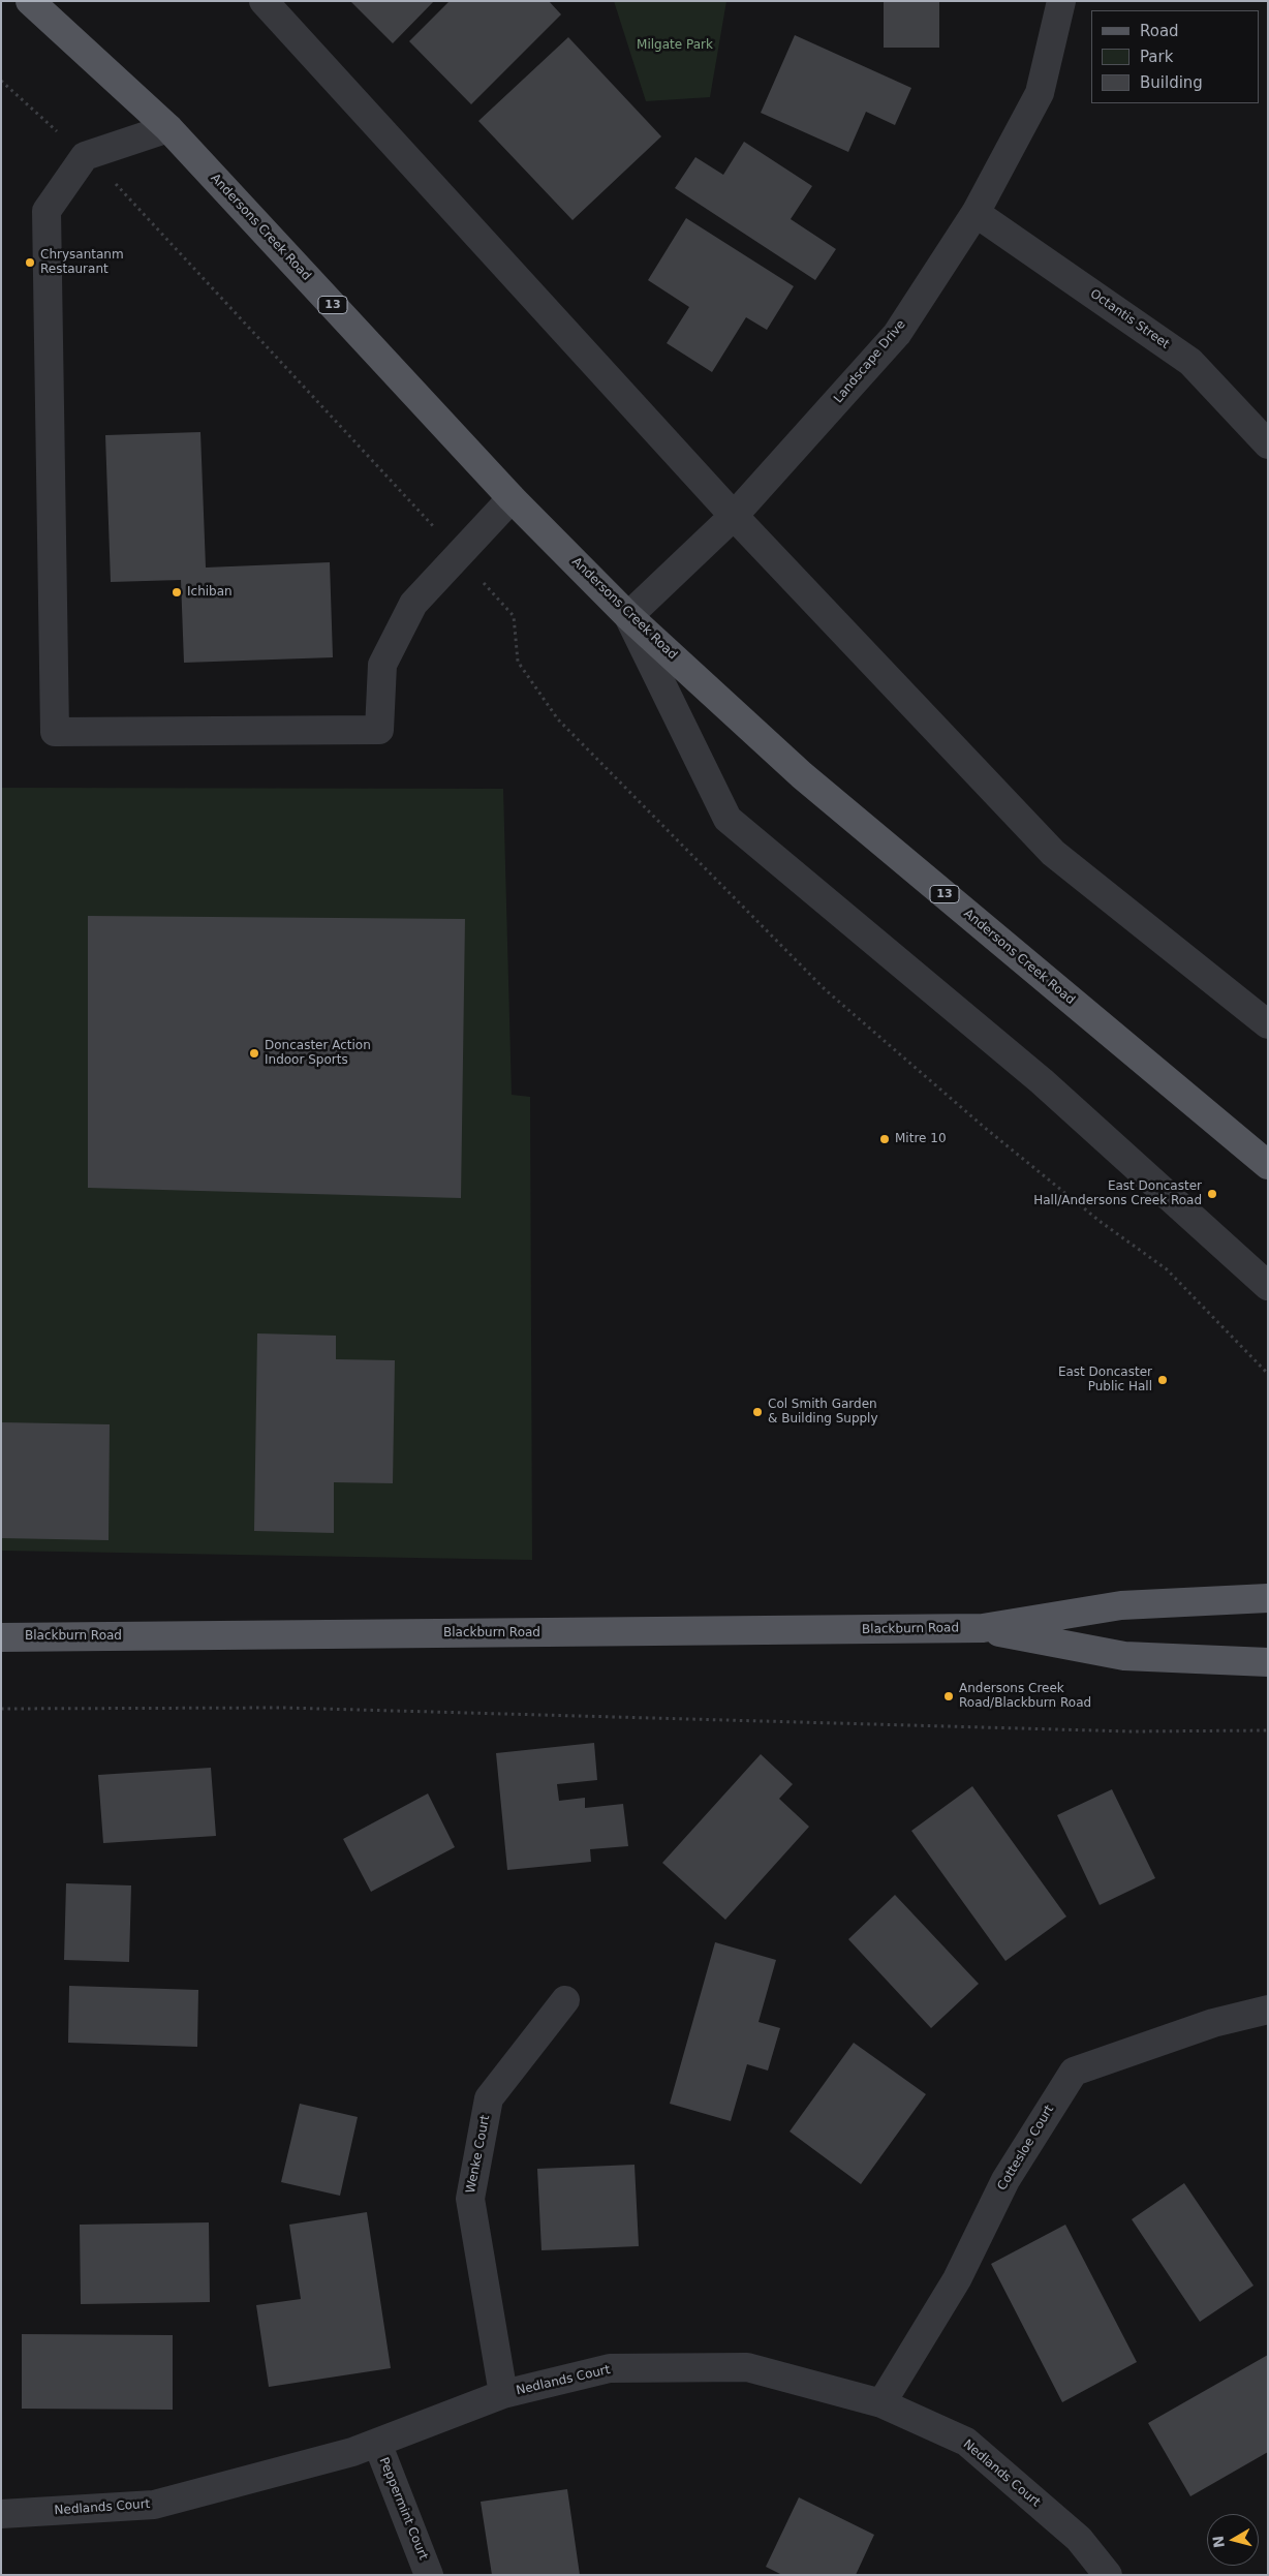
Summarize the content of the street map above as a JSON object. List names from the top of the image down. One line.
{"streets":{"main road":["Andersons Creek Road","13","Blackburn Road"],"street":["Octantis Street","Landscape Drive","Cottesloe Court","Wenke Court","Nedlands Court","Peppermint Court"]},"crossings":[["Andersons Creek Road","Landscape Drive"],["Octantis Street","Landscape Drive"],["Cottesloe Court","Nedlands Court"],["Wenke Court","Nedlands Court"],["Nedlands Court","Peppermint Court"]],"parks":["Milgate Park"],"places":["Chrysantanm Restaurant","Ichiban","Doncaster Action Indoor Sports","Mitre 10","East Doncaster Hall/Andersons Creek Road","East Doncaster Public Hall","Col Smith Garden & Building Supply","Andersons Creek Road/Blackburn Road"],"legend":["Road","Park","Building"],"north":"left"}
